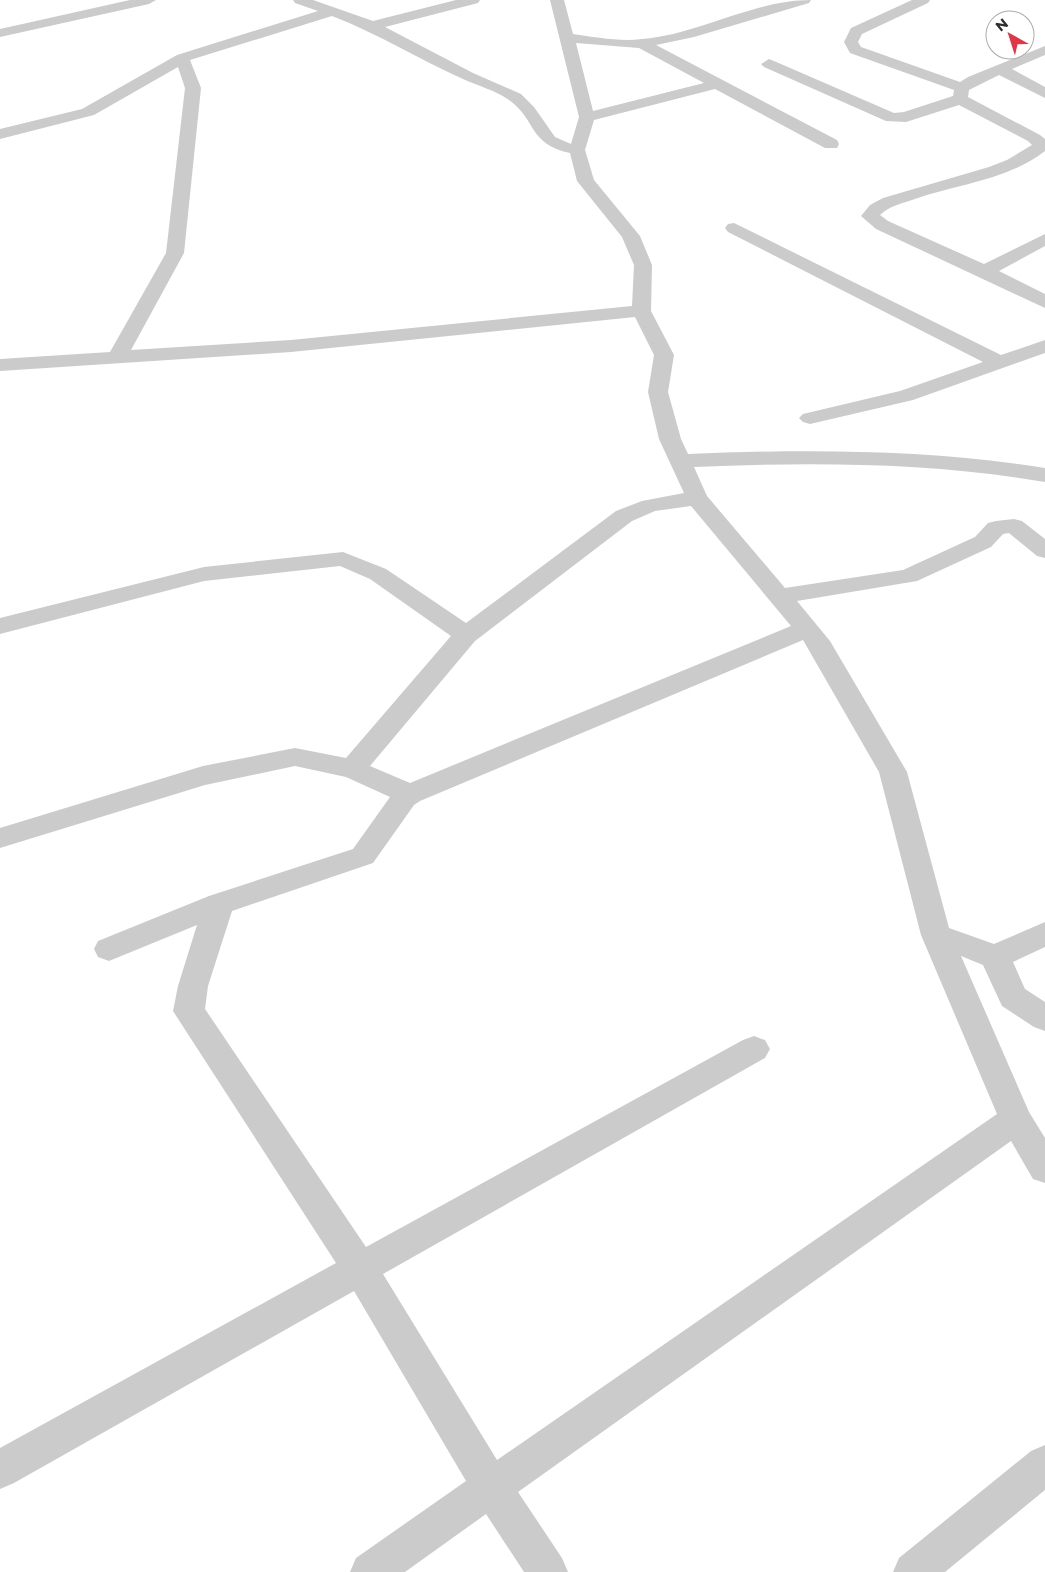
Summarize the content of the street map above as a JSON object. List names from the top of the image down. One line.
{"north":"top left"}
